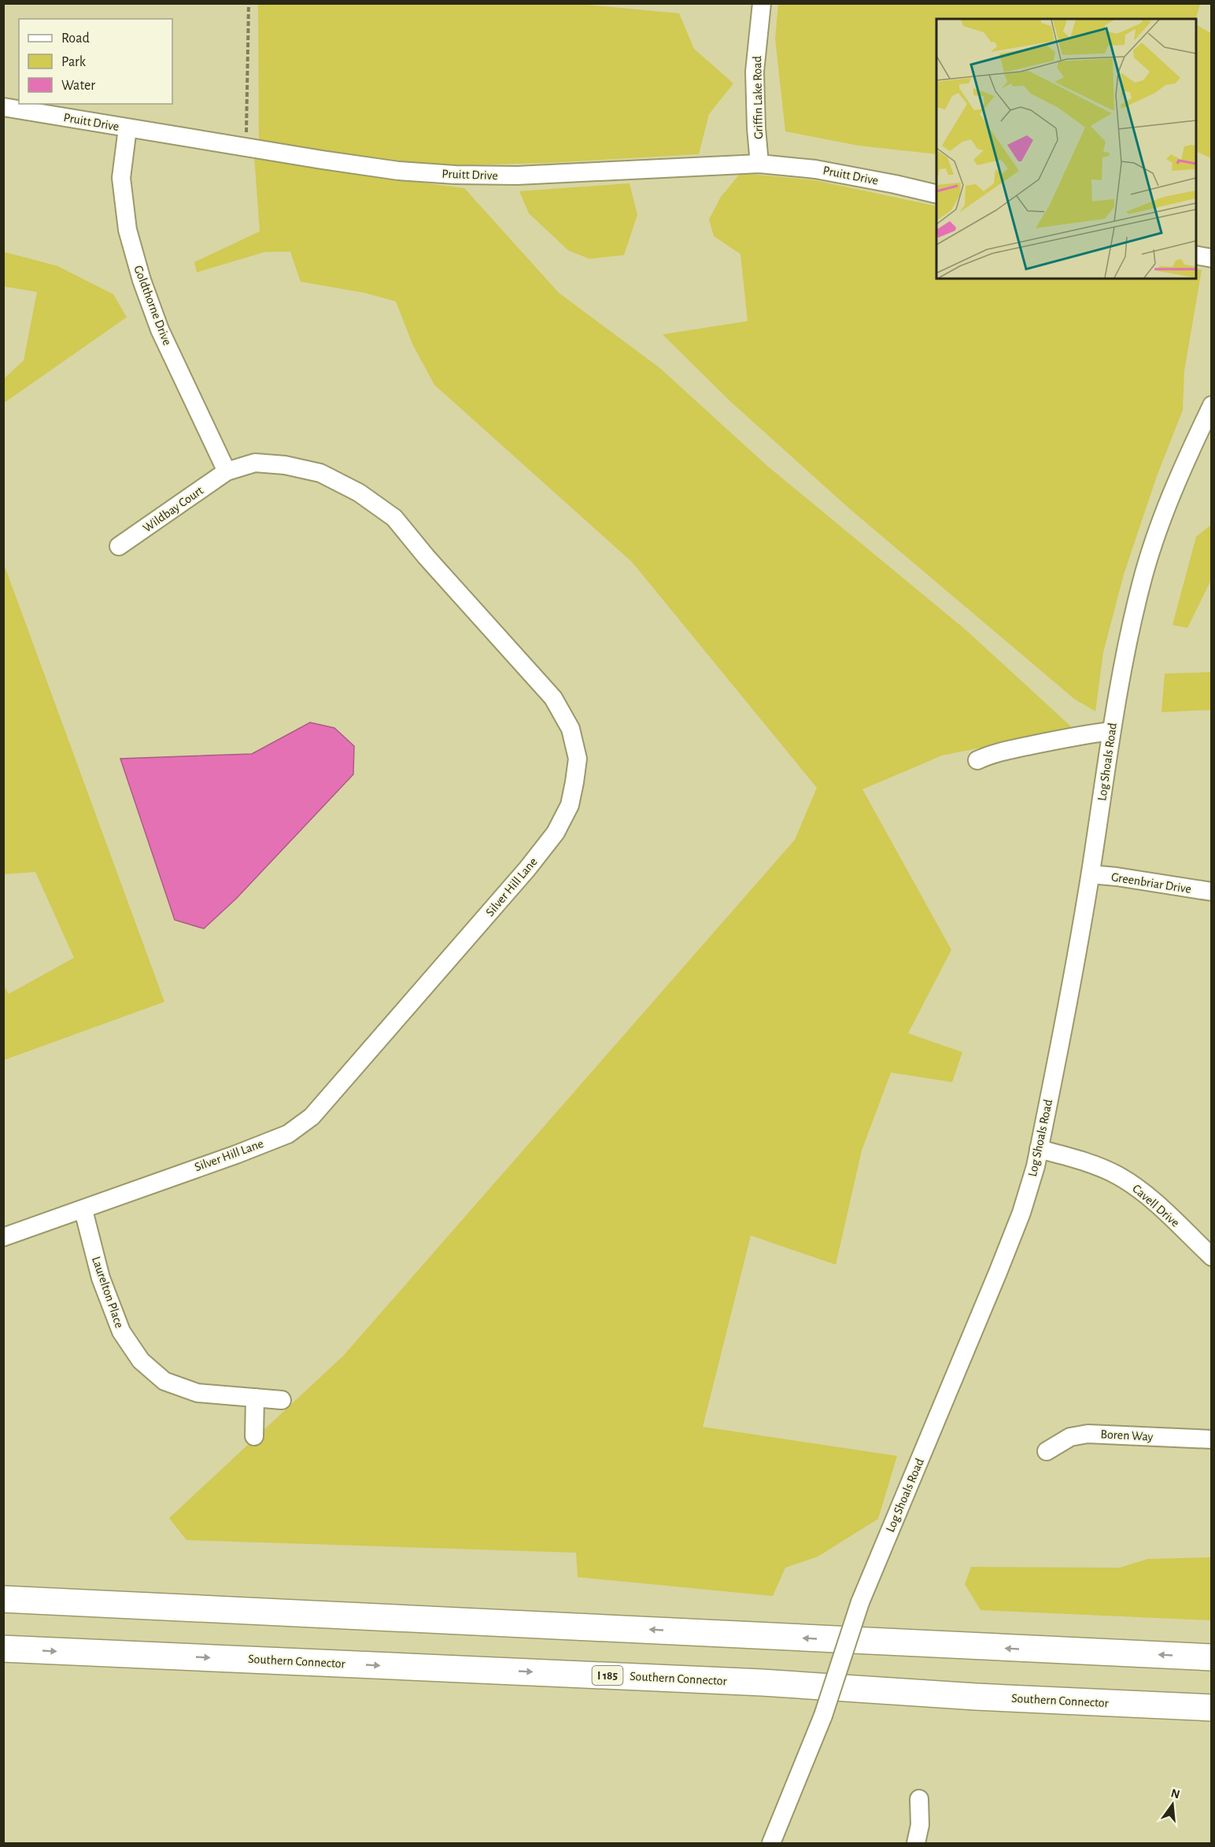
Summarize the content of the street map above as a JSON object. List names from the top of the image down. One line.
{"streets":{"highway":["Southern Connector","I 185"],"street":["Griffin Lake Road","Pruitt Drive","Goldthorne Drive","Wildbay Court","Log Shoals Road","Greenbriar Drive","Silver Hill Lane","Cavell Drive","Laurelton Place","Boren Way"]},"crossings":[["Griffin Lake Road","Pruitt Drive"],["Pruitt Drive","Goldthorne Drive"],["Goldthorne Drive","Wildbay Court"],["Goldthorne Drive","Silver Hill Lane"],["Wildbay Court","Silver Hill Lane"],["Log Shoals Road","Greenbriar Drive"],["Log Shoals Road","Cavell Drive"],["Silver Hill Lane","Laurelton Place"]],"legend":["Road","Park","Water"],"north":"top"}
